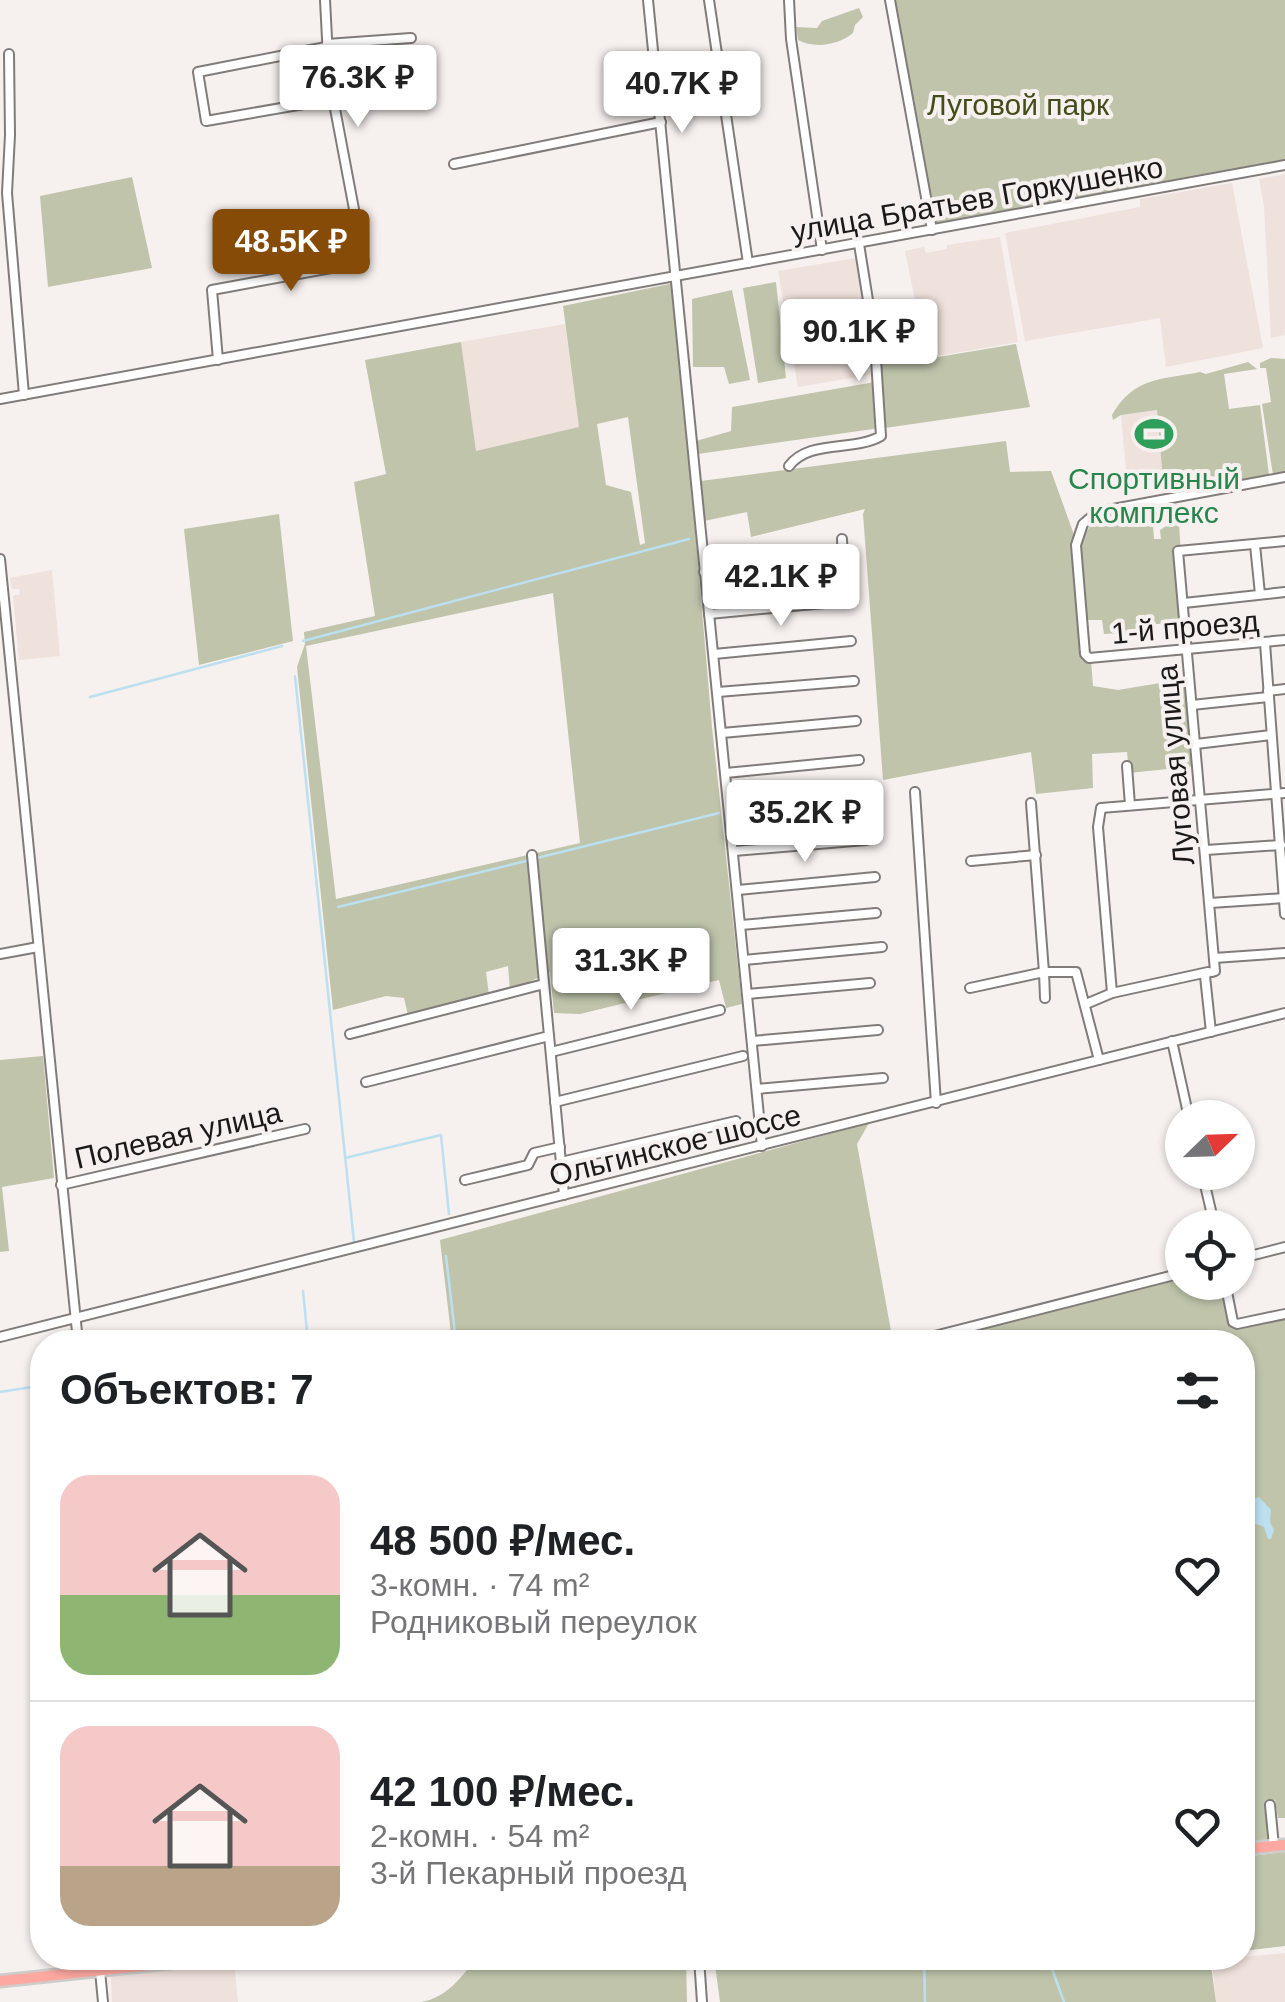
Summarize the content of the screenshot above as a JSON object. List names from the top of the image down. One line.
{"streets":{"street":["улица Братьев Горкушенко","1-й проезд","Луговая улица","Полевая улица","Ольгинское шоссе"]},"crossings":[["1-й проезд","Луговая улица"],["Луговая улица","Ольгинское шоссе"]],"parks":["Луговой парк"],"places":{"sports":["Спортивный комплекс"]},"north":"top right","page":{"price":["76.3K ₽","40.7K ₽","48.5K ₽","90.1K ₽","42.1K ₽","35.2K ₽","31.3K ₽"],"heading":"Объектов: 7","list":[{"name":"48 500 ₽/мес.","note":"3-комн. · 74 m² · Родниковый переулок"},{"name":"42 100 ₽/мес.","note":"2-комн. · 54 m² · 3-й Пекарный проезд"}]}}
